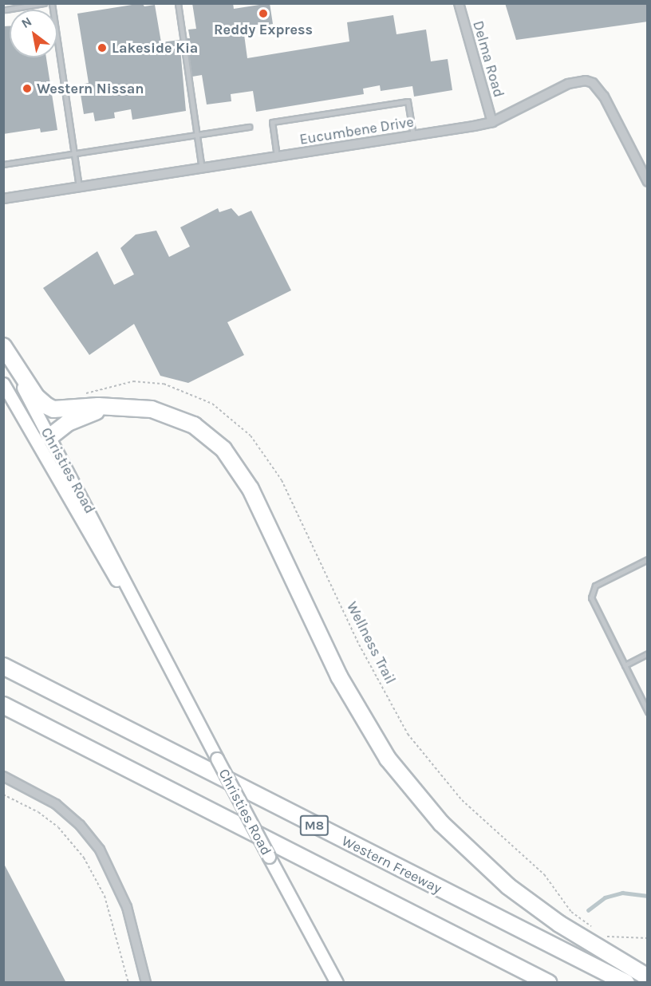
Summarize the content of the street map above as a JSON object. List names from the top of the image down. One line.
{"streets":{"highway":["M8","Western Freeway"],"main road":["Christies Road"],"street":["Delma Road","Eucumbene Drive"],"path":["Wellness Trail"]},"crossings":[["Delma Road","Eucumbene Drive"]],"places":["Reddy Express","Lakeside Kia","Western Nissan"],"north":"top left"}
